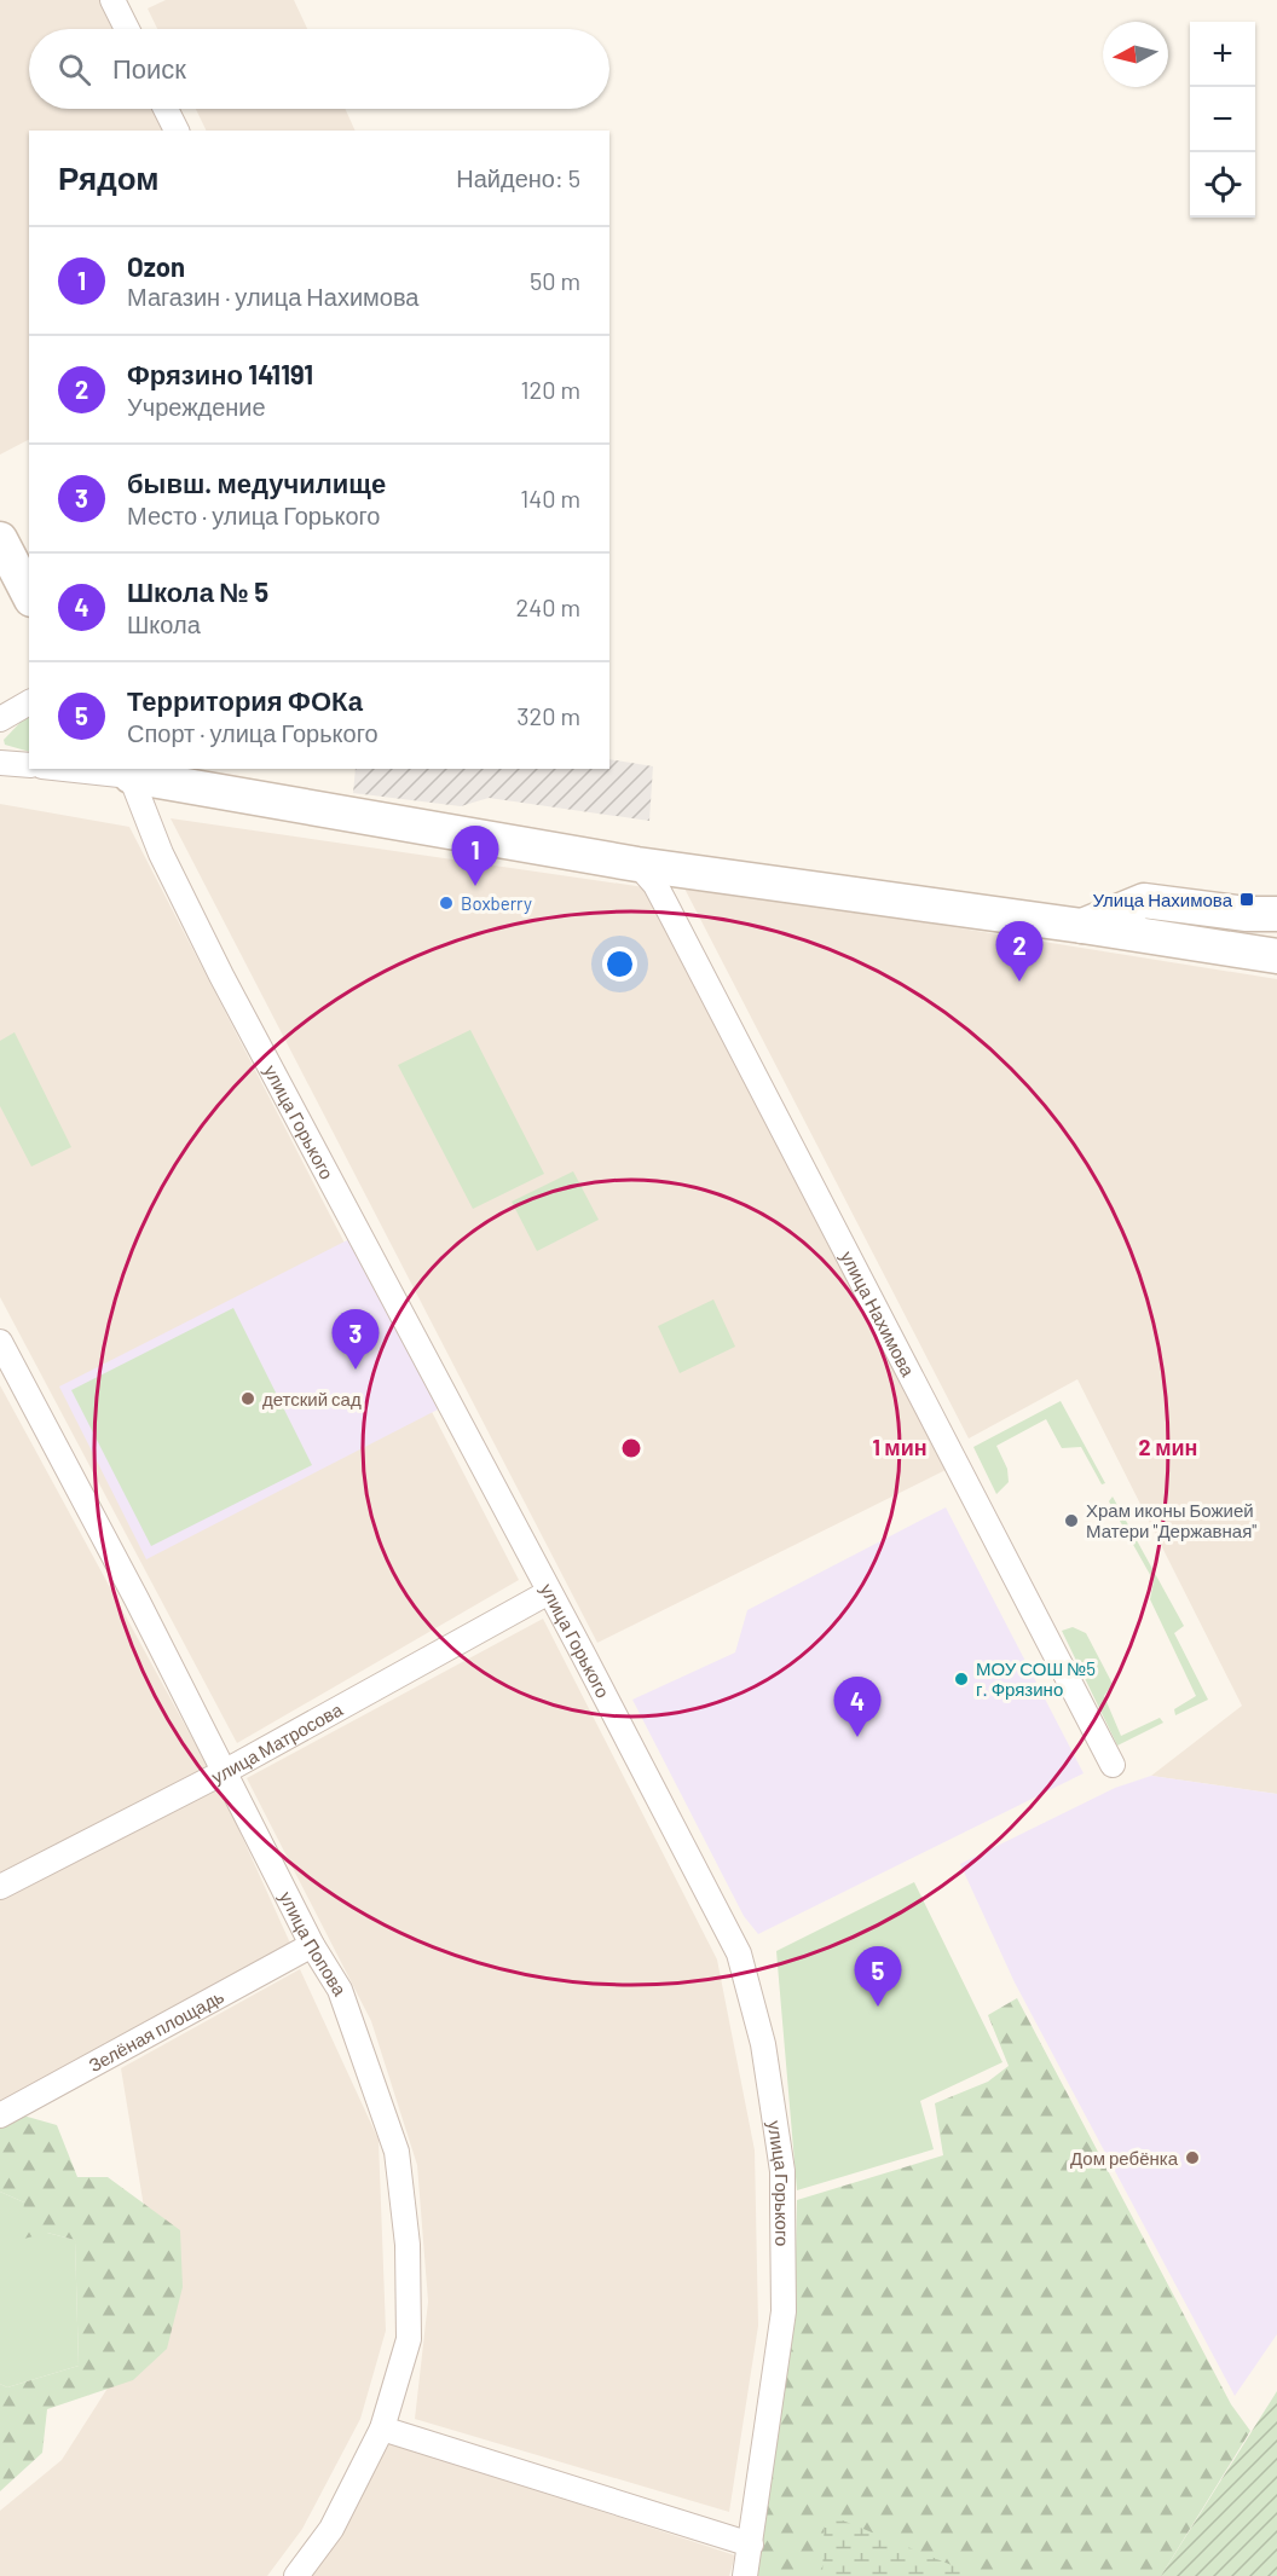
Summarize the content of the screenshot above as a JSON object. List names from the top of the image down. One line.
{"streets":{"street":["улица Горького","улица Нахимова","улица Матросова","улица Попова","Зелёная площадь"]},"crossings":[["улица Горького","улица Матросова"],["улица Матросова","улица Попова"],["улица Попова","Зелёная площадь"]],"places":{"transit":["Улица Нахимова"],"other":["Boxberry","детский сад","Храм иконы Божией Матери \"Державная\"","МОУ СОШ №5 г. Фрязино","Дом ребёнка"]},"north":"left","page":{"map_buttons":["+","−"],"search":"Поиск","heading":["Рядом","Найдено: 5"],"list":[{"mark":"1","name":"Ozon","note":"Магазин · улица Нахимова","value":"50 m"},{"mark":"2","name":"Фрязино 141191","note":"Учреждение","value":"120 m"},{"mark":"3","name":"бывш. медучилище","note":"Место · улица Горького","value":"140 m"},{"mark":"4","name":"Школа № 5","note":"Школа","value":"240 m"},{"mark":"5","name":"Территория ФОКа","note":"Спорт · улица Горького","value":"320 m"}],"pins":["1","2","3","4","5"]},"rings":["1 мин","2 мин"]}
